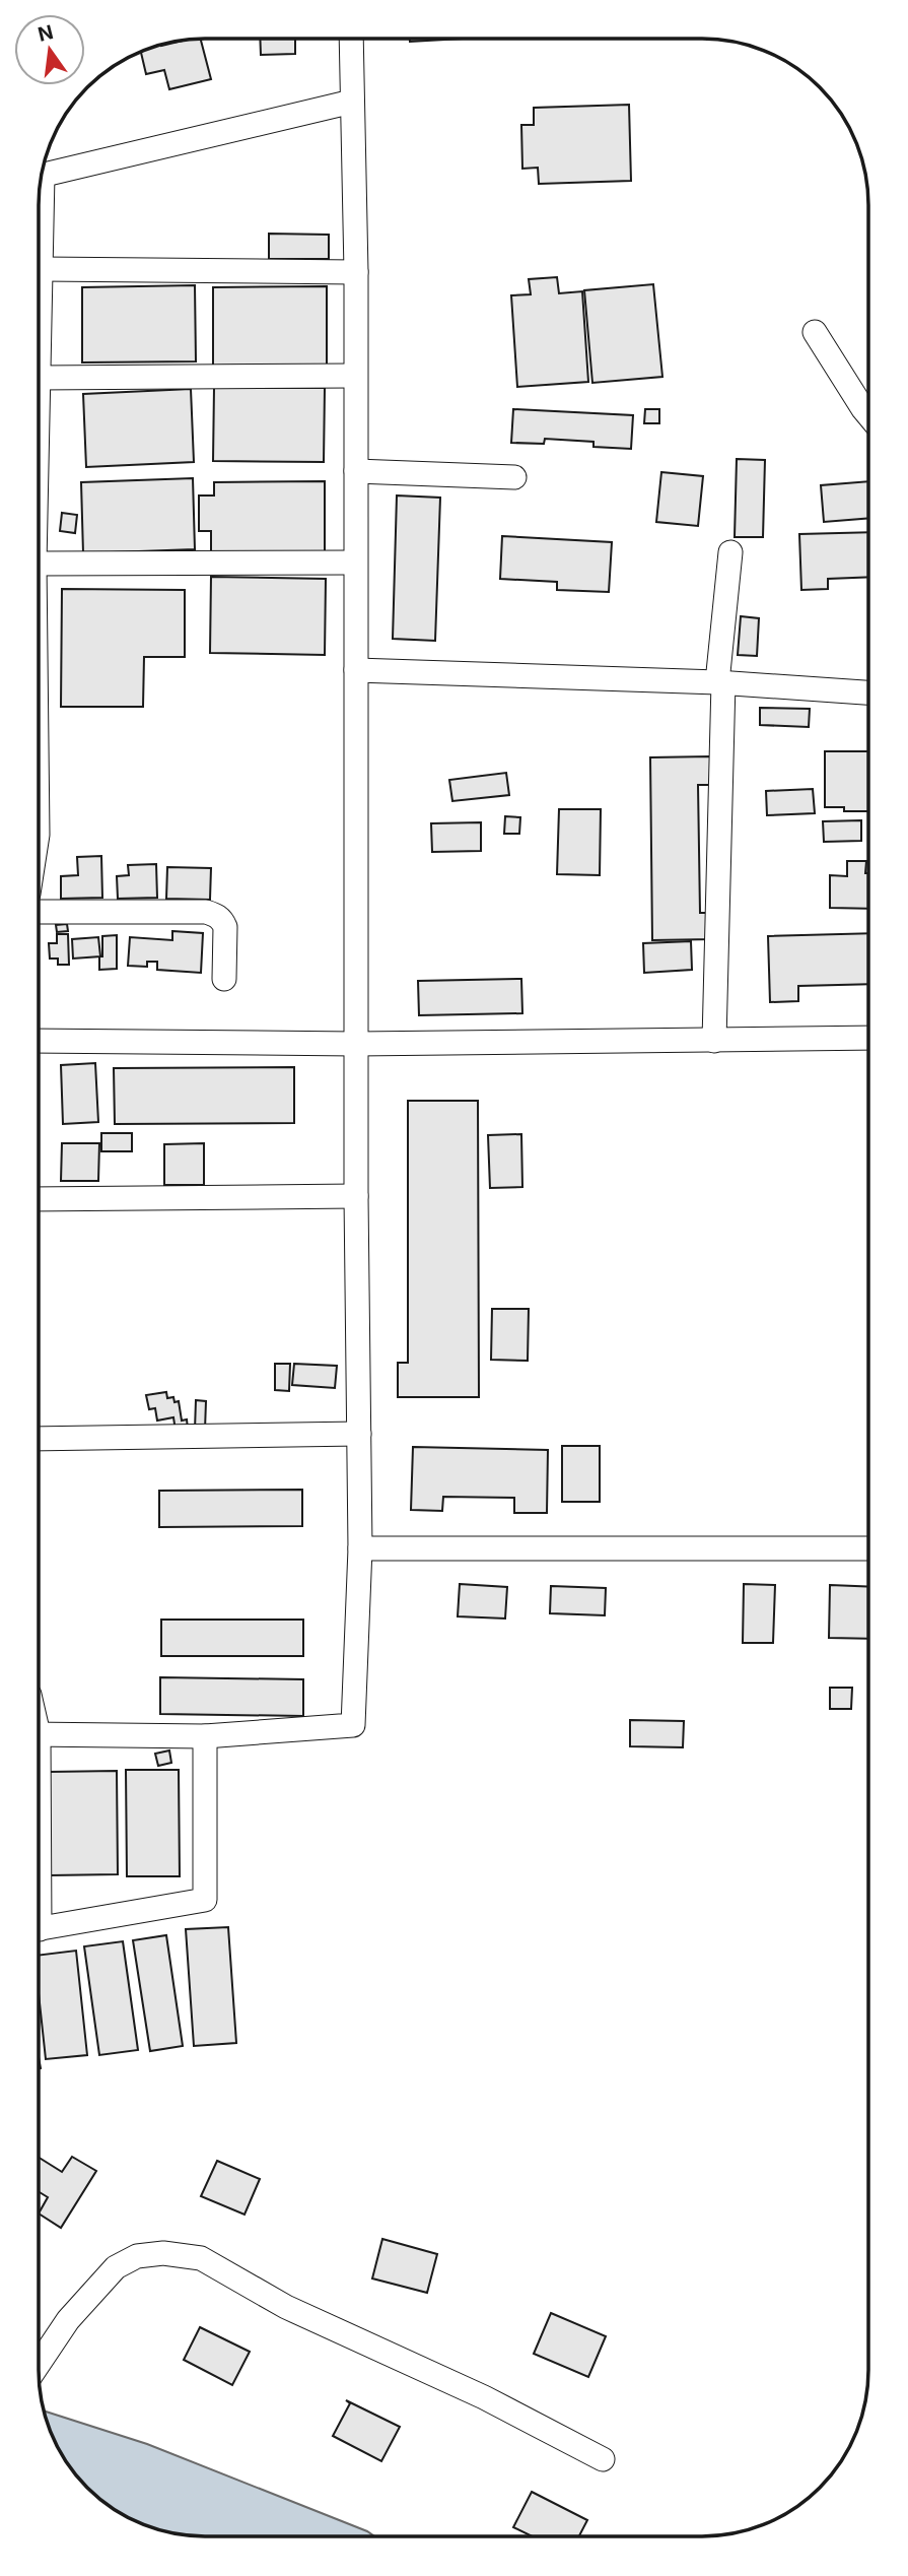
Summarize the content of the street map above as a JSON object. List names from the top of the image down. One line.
{"north":"top"}
